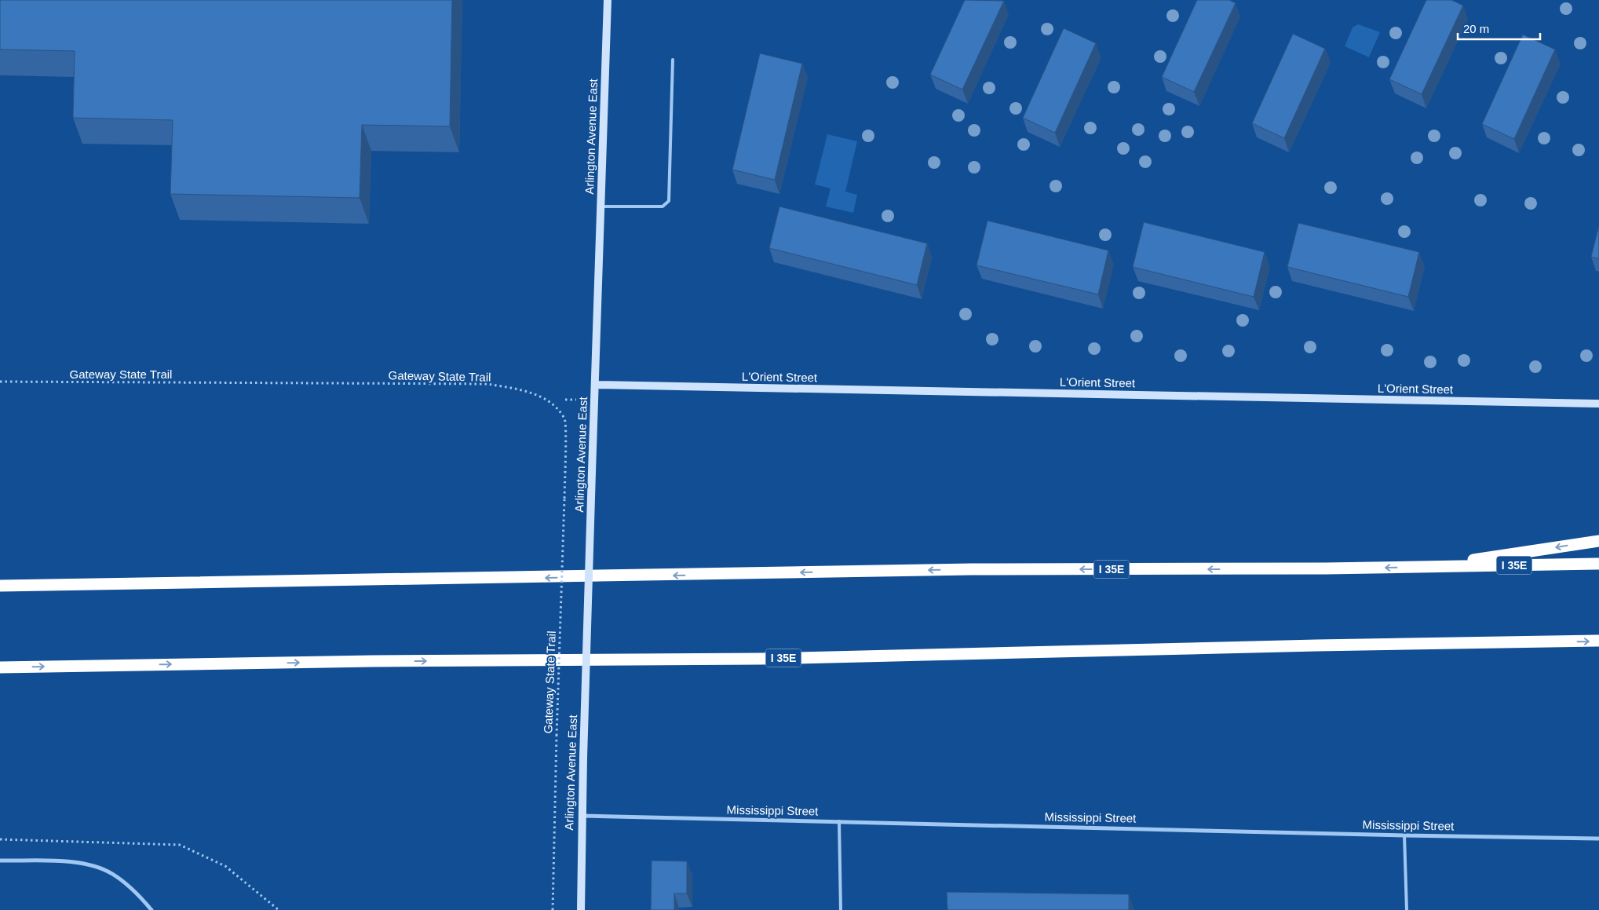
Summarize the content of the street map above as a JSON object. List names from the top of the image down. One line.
{"streets":{"highway":["I 35E"],"street":["Arlington Avenue East","L'Orient Street","Mississippi Street"],"path":["Gateway State Trail"]},"crossings":[["Arlington Avenue East","L'Orient Street"],["Arlington Avenue East","Mississippi Street"]],"scale_bar":"20 m"}
